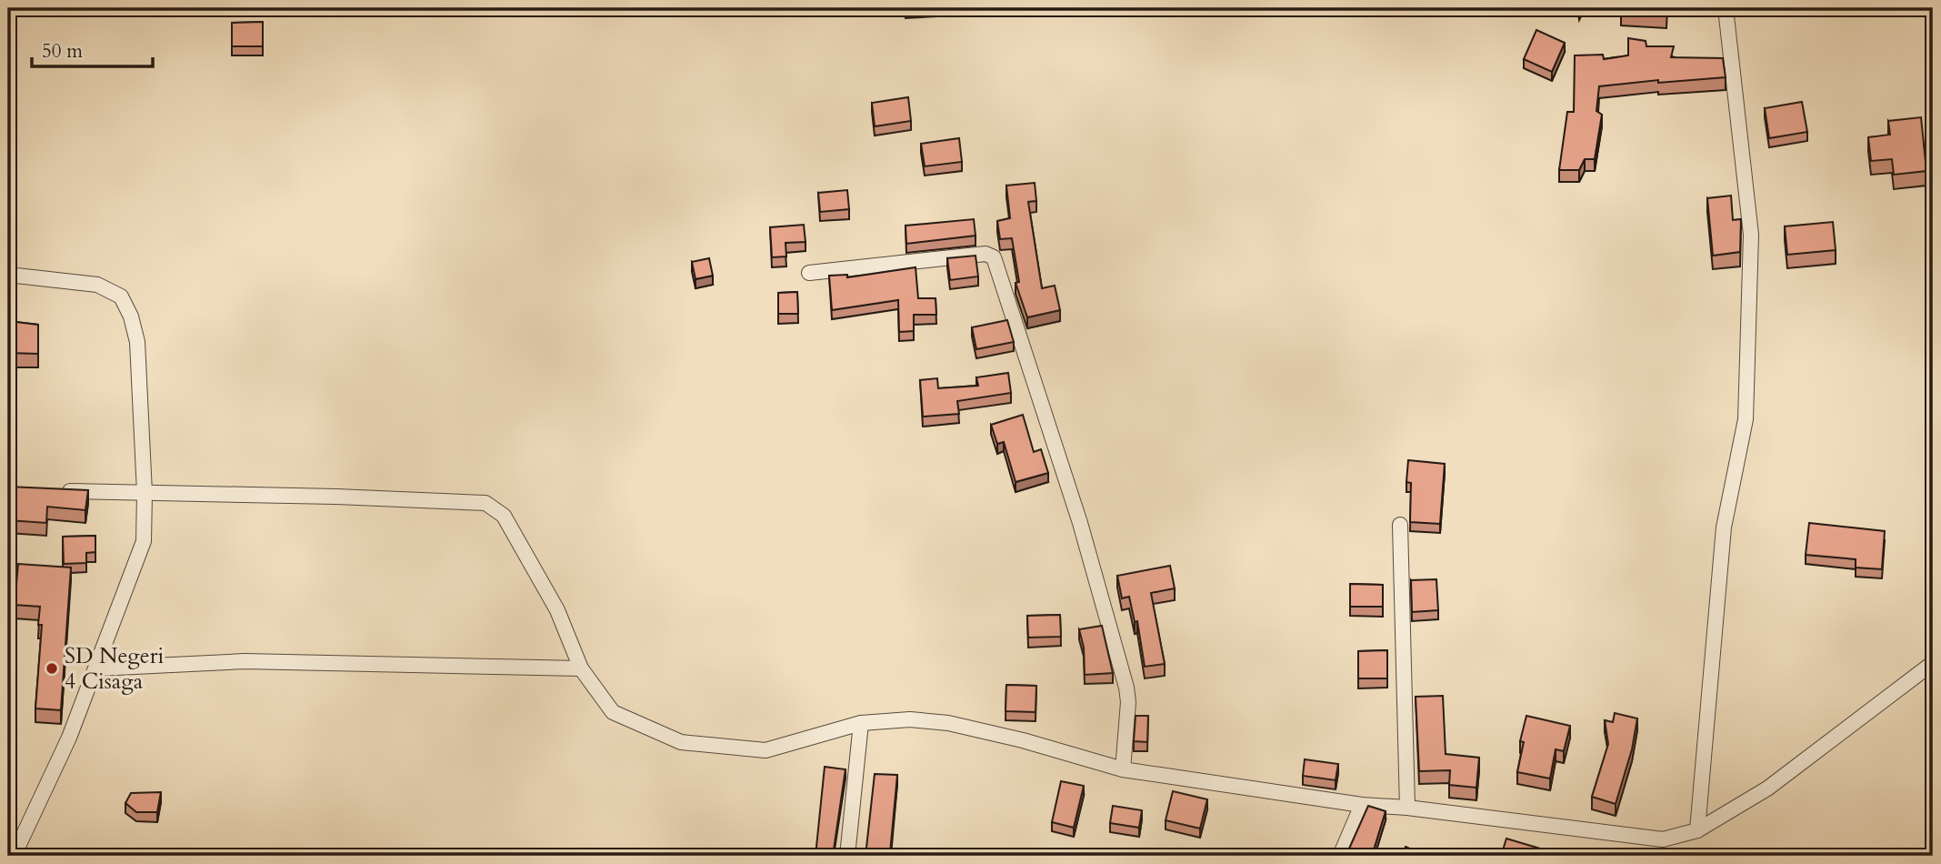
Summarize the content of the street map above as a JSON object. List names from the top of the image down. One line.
{"places":["SD Negeri 4 Cisaga"],"scale_bar":"50 m"}
